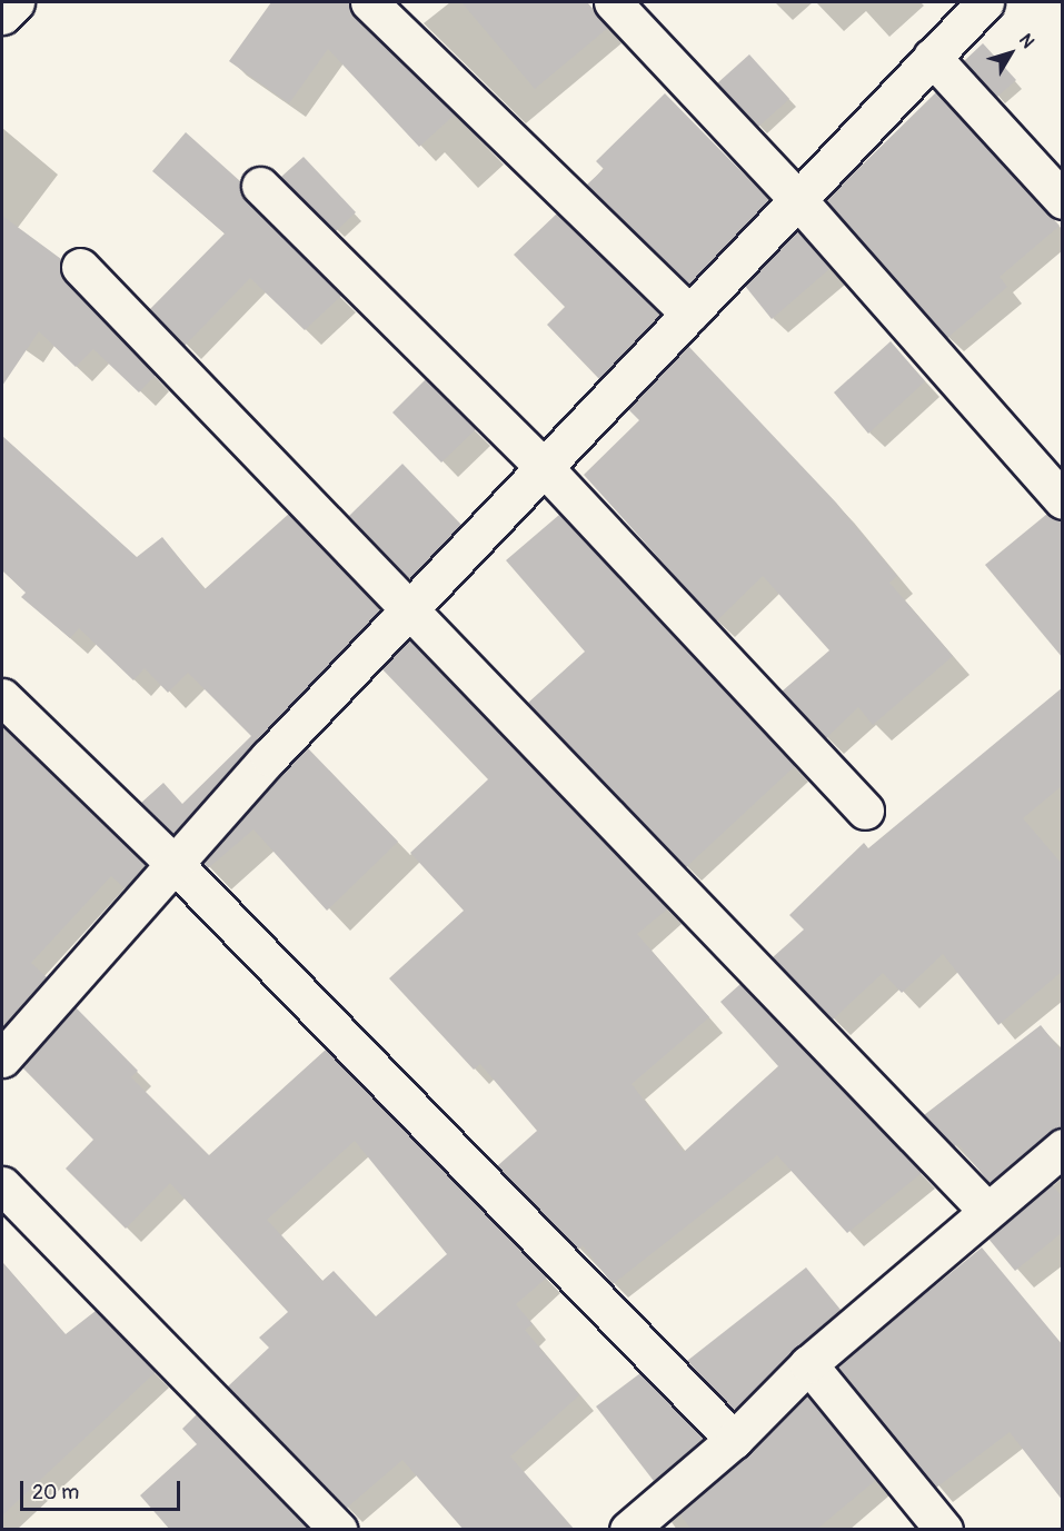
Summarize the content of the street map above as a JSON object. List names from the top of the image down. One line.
{"scale_bar":"20 m","north":"top right"}
